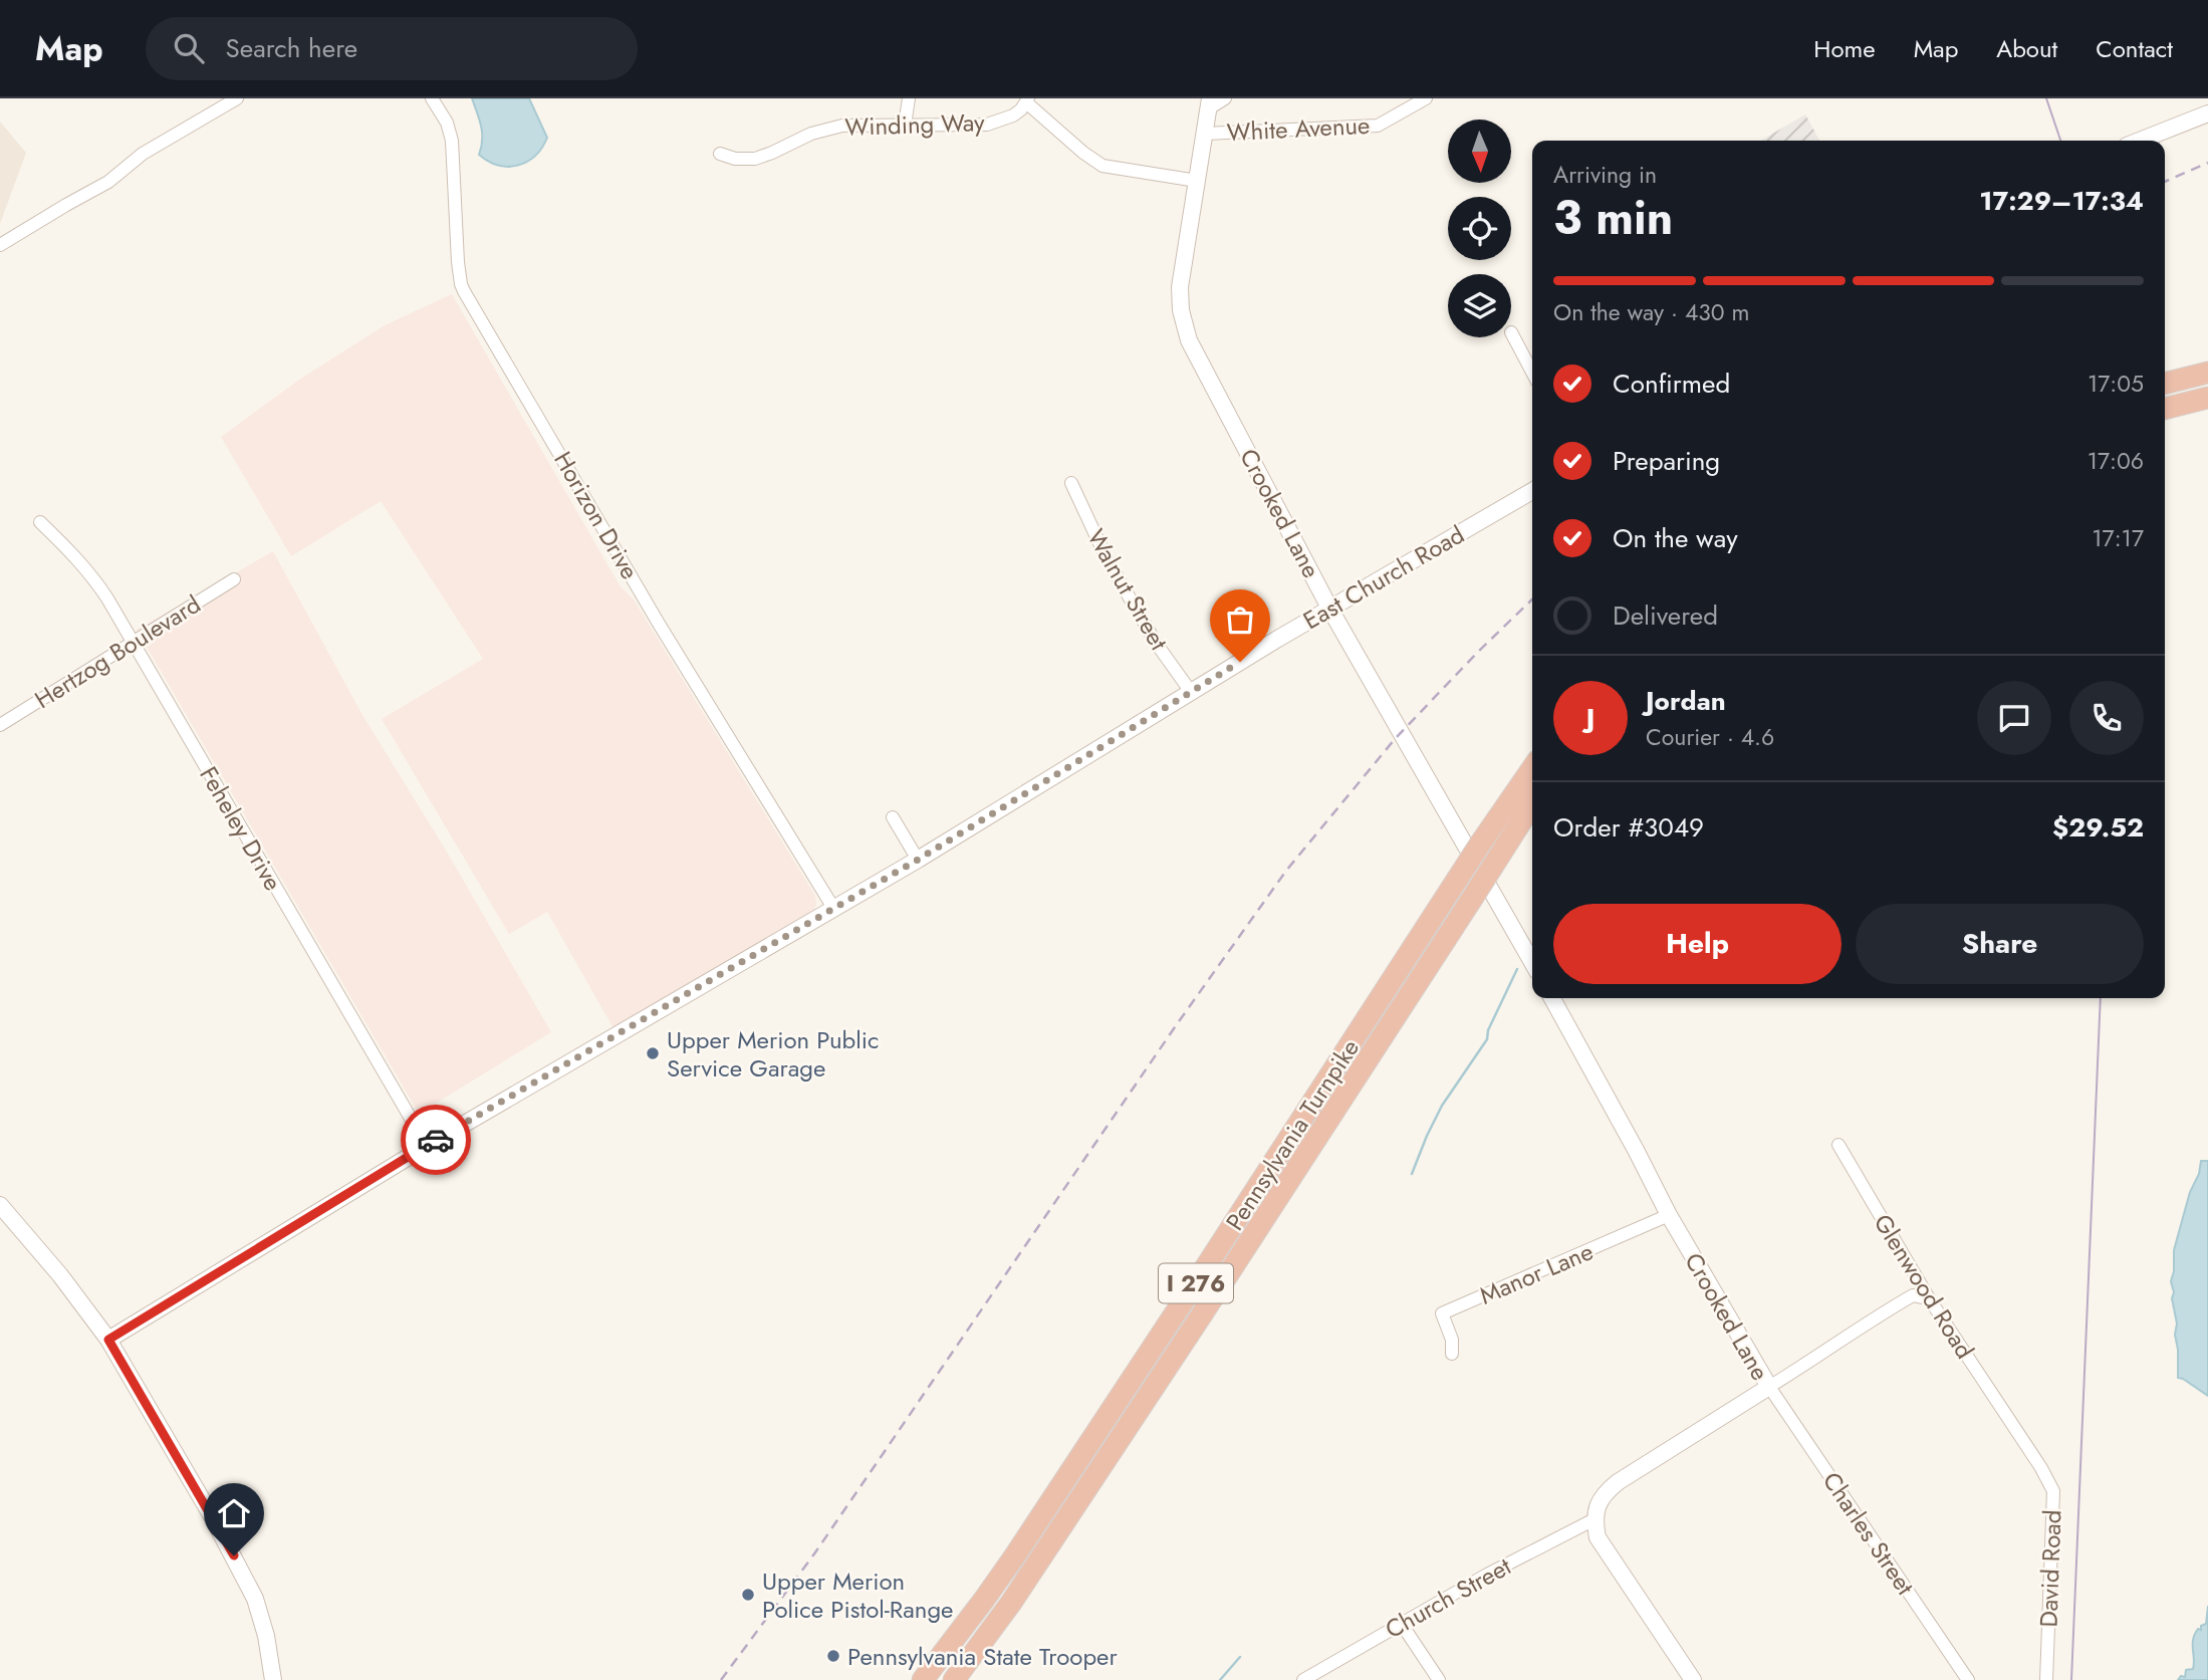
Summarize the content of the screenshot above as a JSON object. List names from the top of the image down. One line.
{"streets":{"highway":["Pennsylvania Turnpike","I 276"],"street":["Winding Way","White Avenue","Crooked Lane","Horizon Drive","East Church Road","Walnut Street","Hertzog Boulevard","Feheley Drive","Manor Lane","Glenwood Road","Charles Street","David Road","Church Street"]},"crossings":[["White Avenue","Crooked Lane"],["Crooked Lane","East Church Road"],["Crooked Lane","Manor Lane"],["Crooked Lane","Charles Street"],["Crooked Lane","Church Street"],["Horizon Drive","East Church Road"],["East Church Road","Walnut Street"],["East Church Road","Feheley Drive"],["Hertzog Boulevard","Feheley Drive"],["Glenwood Road","David Road"]],"places":["Upper Merion Public Service Garage","Upper Merion Police Pistol-Range","Pennsylvania State Trooper"],"north":"bottom","page":{"header":"Map","search":"Search here","nav":["Home","Map","About","Contact"],"heading":["3 min","Arriving in","17:29–17:34"],"panel":["Jordan","Courier · 4.6","Order #3049","$29.52"],"bar":"On the way · 430 m","list":[["Confirmed","17:05"],["Preparing","17:06"],["On the way","17:17"],"Delivered"],"round":"J","buttons":["Help","Share"]}}
